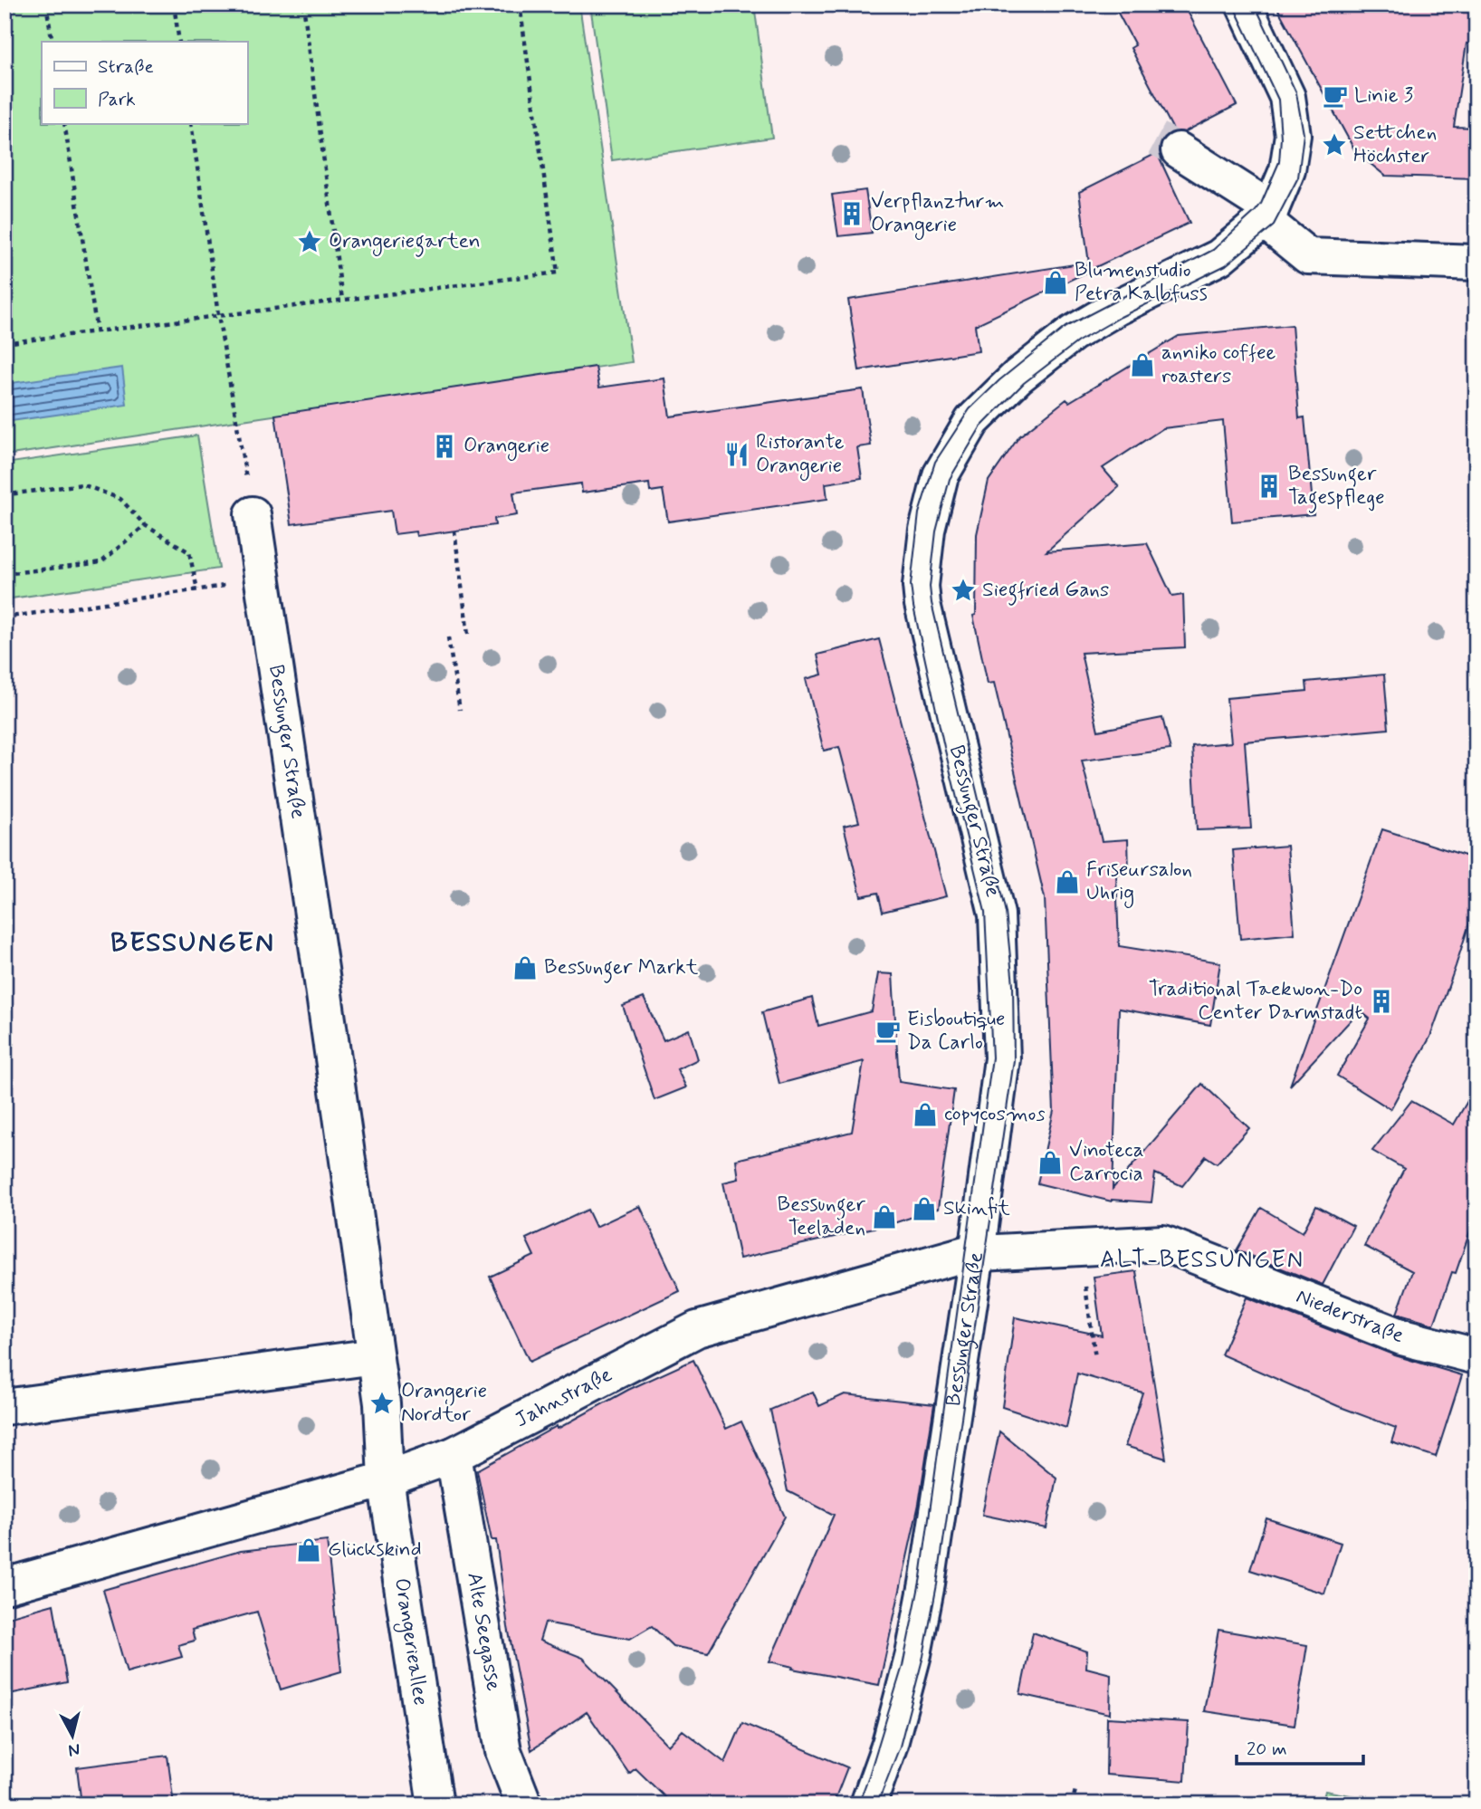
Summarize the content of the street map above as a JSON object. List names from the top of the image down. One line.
{"streets":{"street":["Bessunger Straße","Niederstraße","Jahnstraße","Alte Seegasse","Orangerieallee"]},"crossings":[["Bessunger Straße","Niederstraße"],["Bessunger Straße","Jahnstraße"],["Bessunger Straße","Orangerieallee"],["Niederstraße","Jahnstraße"],["Jahnstraße","Alte Seegasse"],["Jahnstraße","Orangerieallee"]],"districts":["BESSUNGEN","ALT-BESSUNGEN"],"places":{"cafe":["Linie 3","Eisboutique Da Carlo"],"place":["Settchen Höchster","Orangeriegarten","Siegfried Gans","Orangerie Nordtor"],"building":["Verpflanzturm Orangerie","Orangerie","Bessunger Tagespflege","Traditional Taekwon-Do Center Darmstadt"],"shop":["Blumenstudio Petra Kalbfuss","anniko coffee roasters","Friseursalon Uhrig","Bessunger Markt","copycosmos","Vinoteca Carrocia","Skinfit","Bessunger Teeladen","Glückskind"],"restaurant":["Ristorante Orangerie"]},"legend":["Straße","Park"],"scale_bar":"20 m","north":"bottom"}
